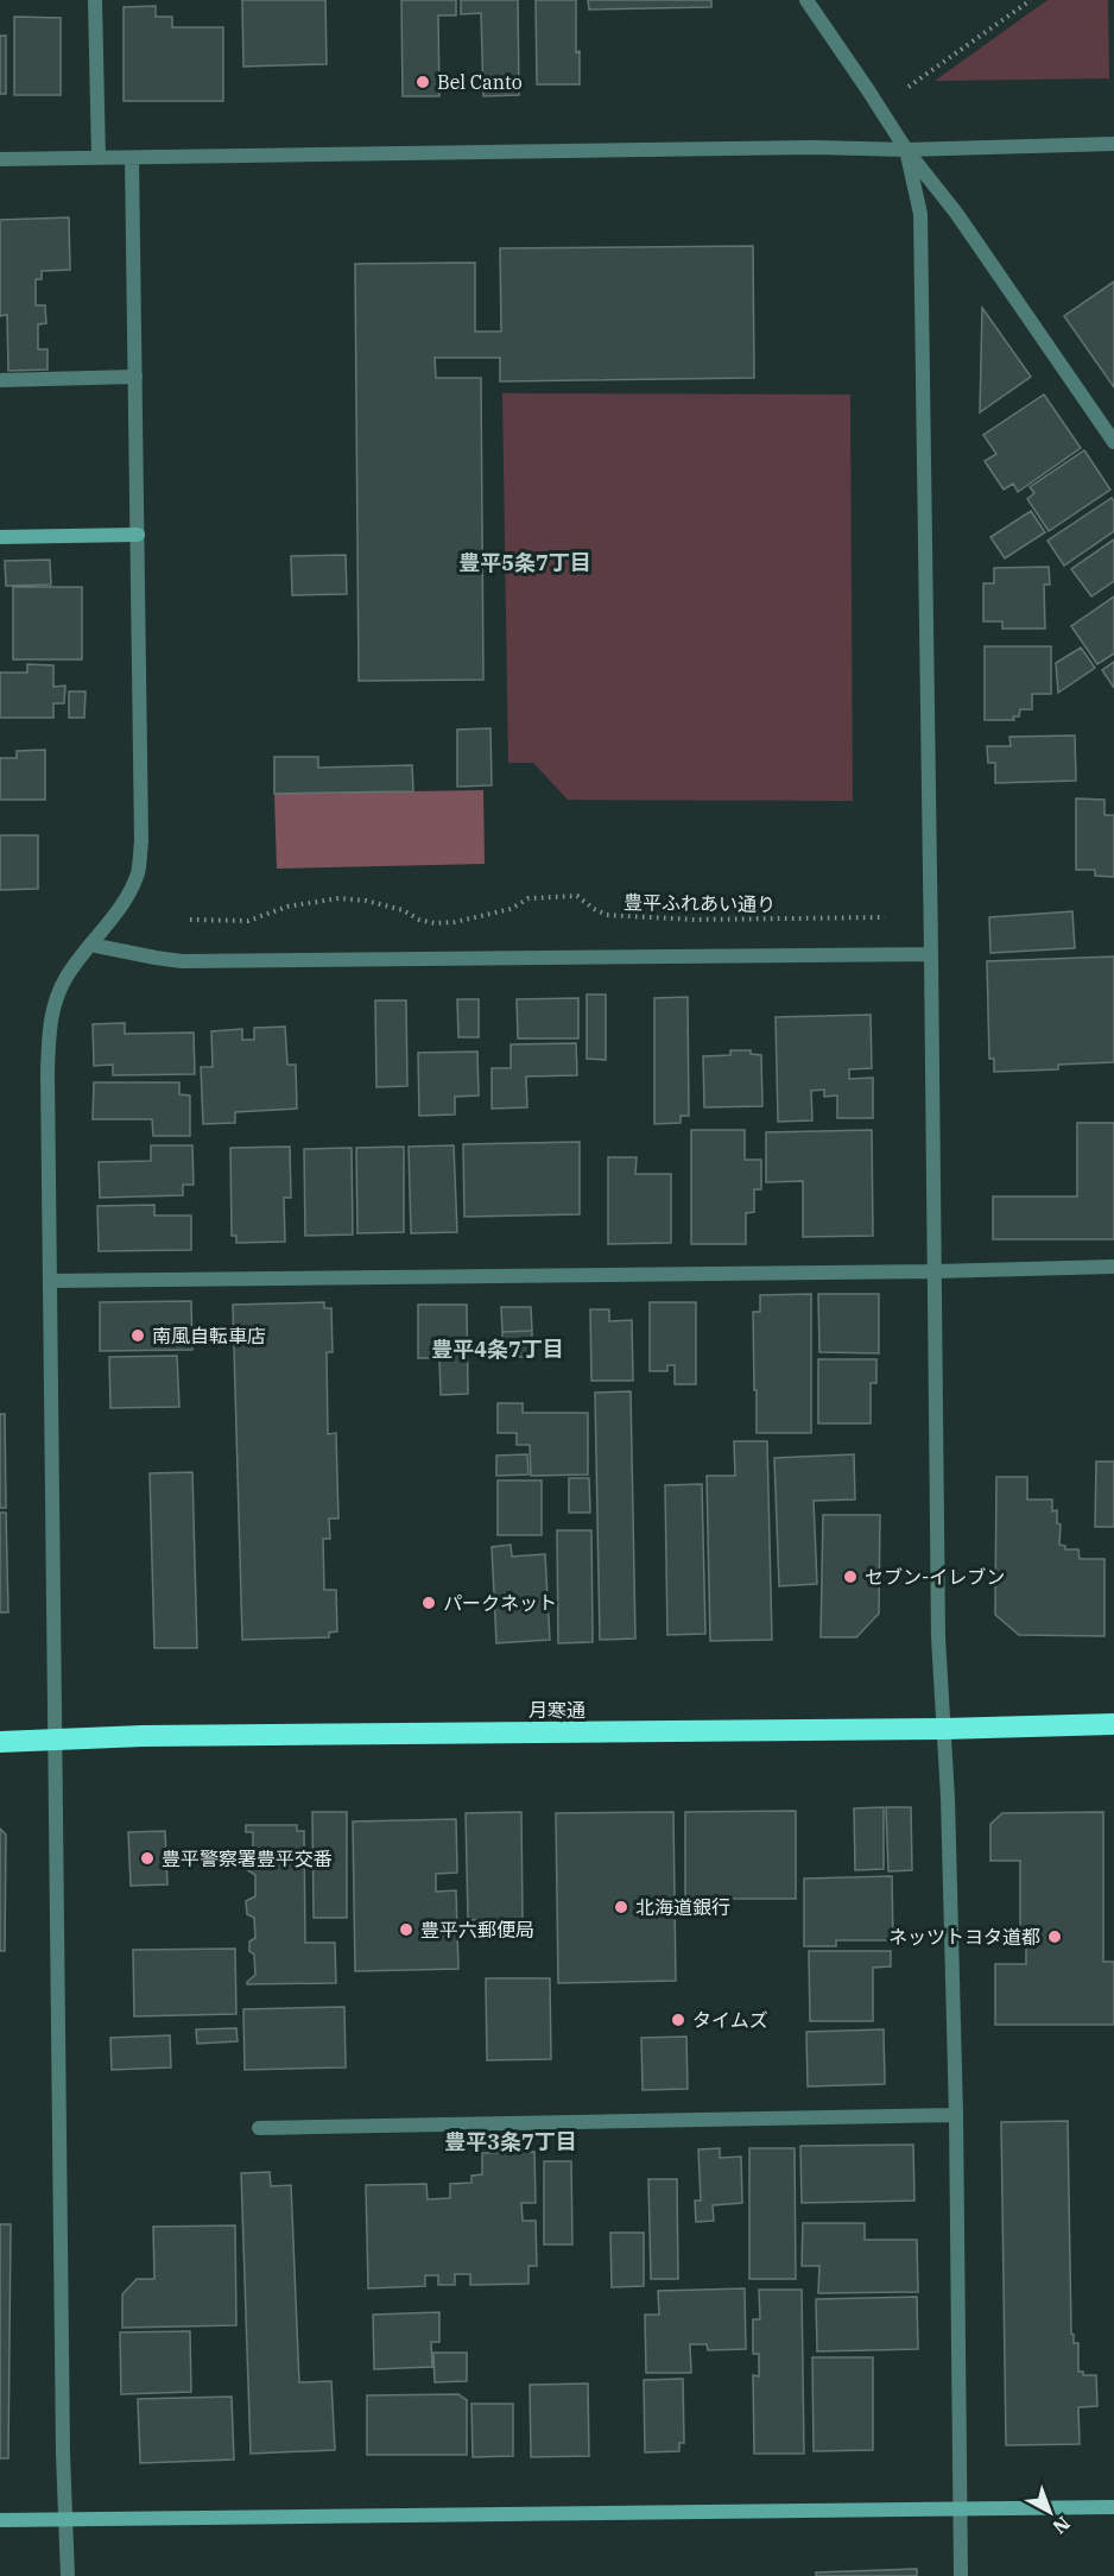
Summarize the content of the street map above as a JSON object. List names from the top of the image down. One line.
{"streets":{"highway":["月寒通"],"path":["豊平ふれあい通り"]},"districts":["豊平5条7丁目","豊平4条7丁目","豊平3条7丁目"],"places":["Bel Canto","南風自転車店","セブン-イレブン","パークネット","豊平警察署豊平交番","北海道銀行","豊平六郵便局","ネッツトヨタ道都","タイムズ"],"north":"bottom right"}
